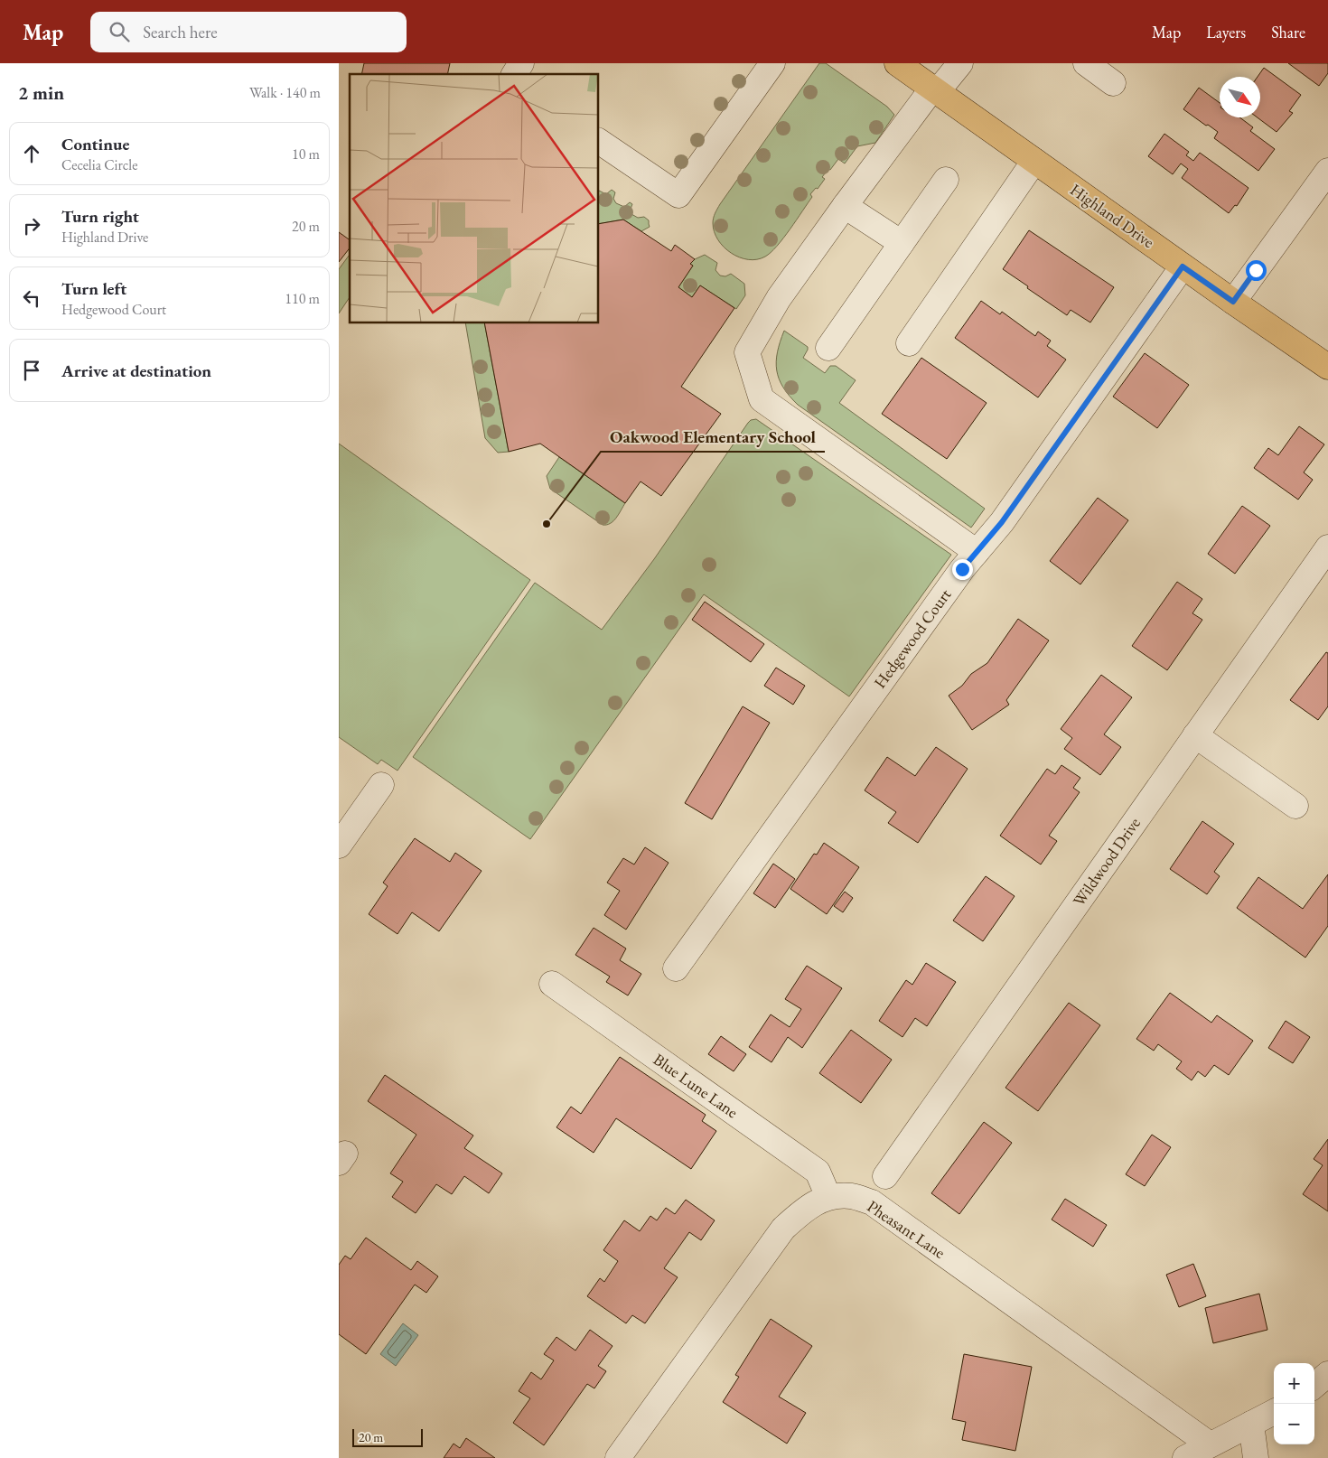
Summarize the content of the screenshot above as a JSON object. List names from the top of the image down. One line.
{"streets":{"main road":["Highland Drive"],"street":["Hedgewood Court","Wildwood Drive","Blue Lune Lane","Pheasant Lane"]},"crossings":[["Highland Drive","Hedgewood Court"],["Blue Lune Lane","Pheasant Lane"]],"places":["Oakwood Elementary School"],"scale_bar":"20 m","north":"bottom right","page":{"header":"Map","search":"Search here","nav":["Map","Layers","Share"],"heading":["2 min","Walk · 140 m"],"list":[["Continue","Cecelia Circle","10 m"],["Turn right","Highland Drive","20 m"],["Turn left","Hedgewood Court","110 m"],"Arrive at destination"],"map_buttons":["+","−"],"scale":"20 m"}}
